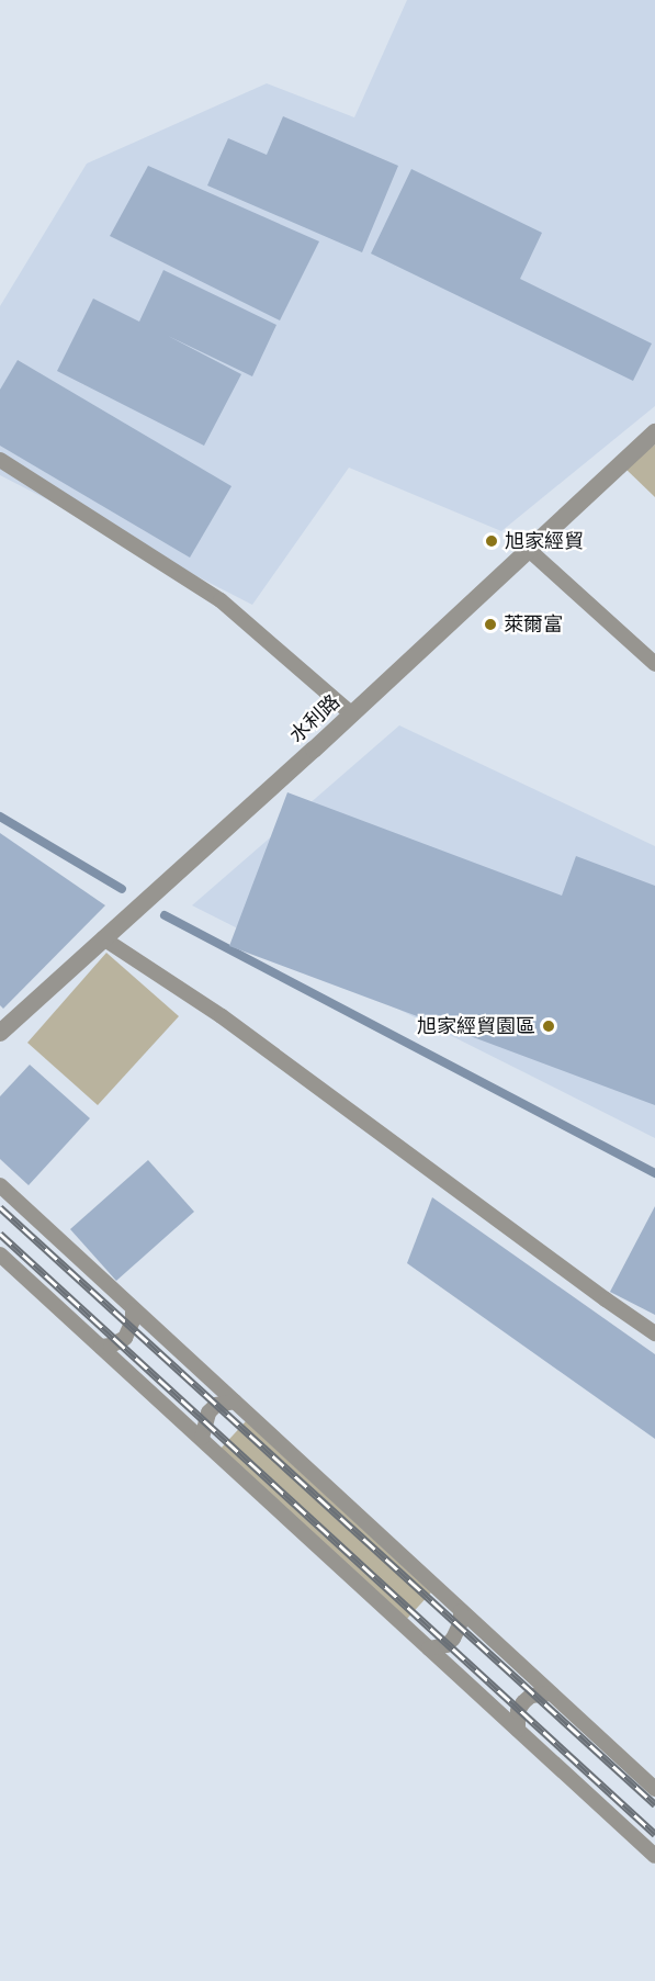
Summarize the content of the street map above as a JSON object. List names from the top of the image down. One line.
{"streets":{"street":["水利路"]},"places":["旭家經貿","萊爾富","旭家經貿園區"]}
